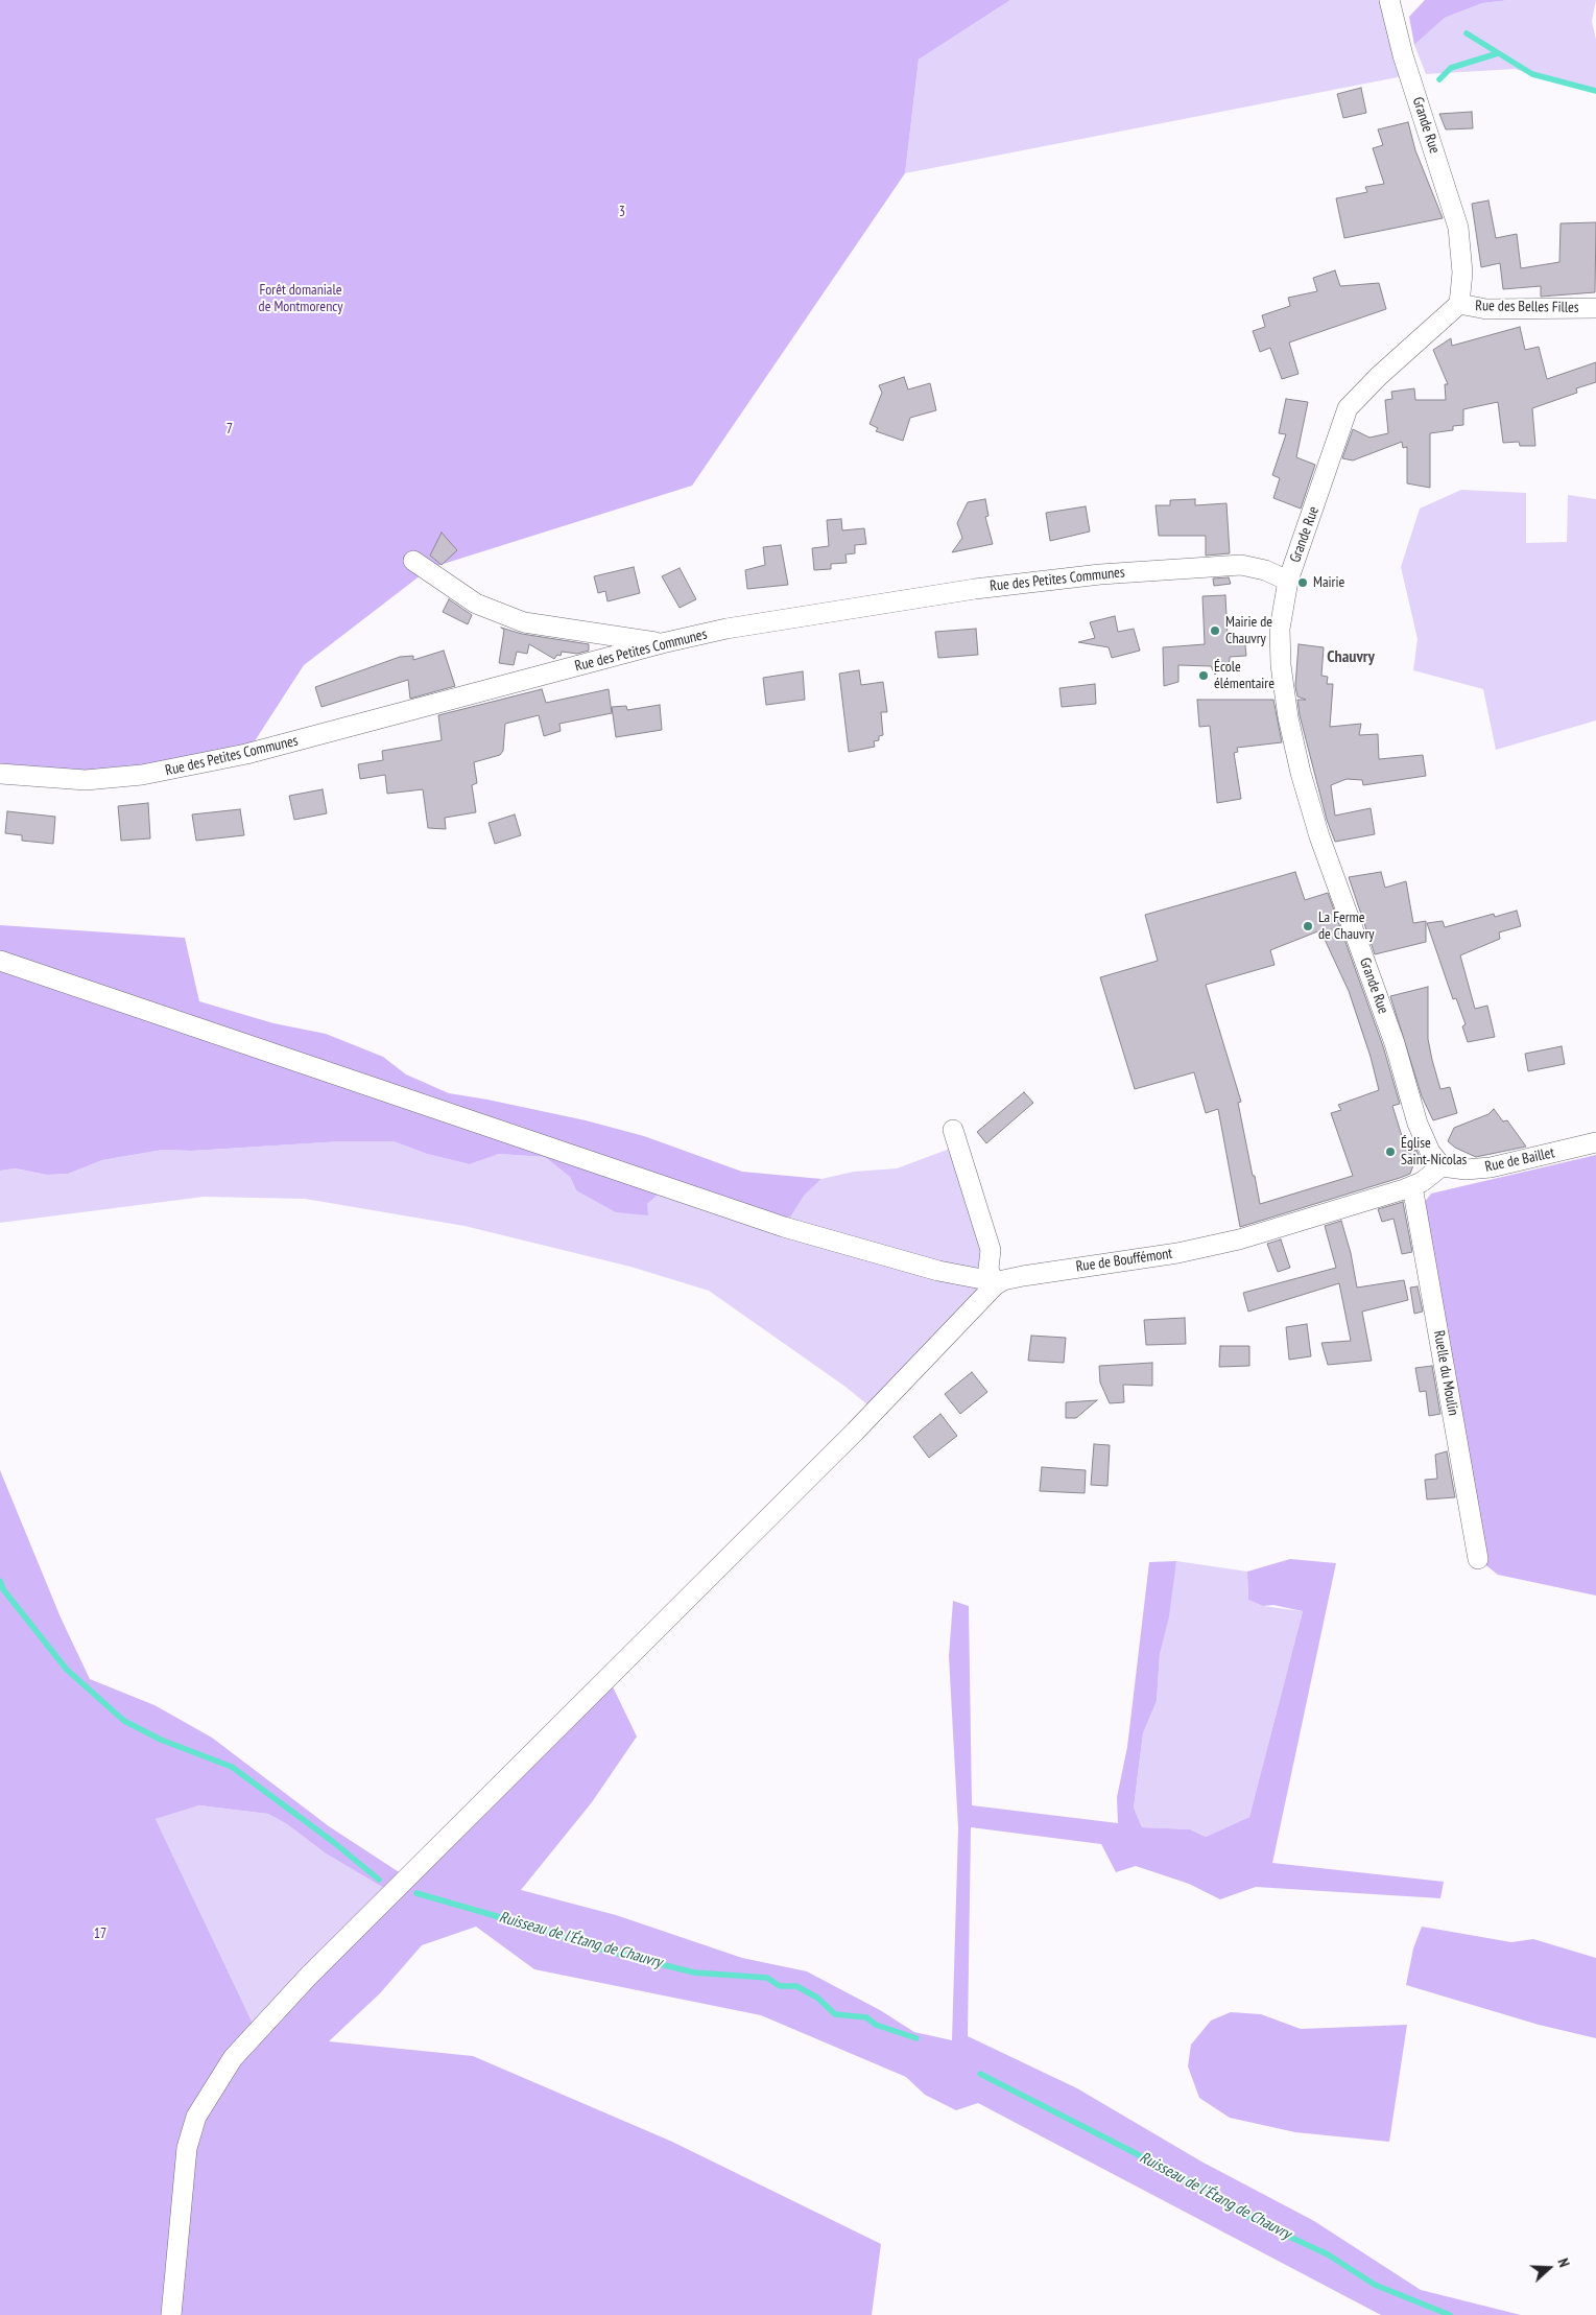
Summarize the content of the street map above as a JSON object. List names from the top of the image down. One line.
{"streets":{"street":["Grande Rue","Rue des Belles Filles","Rue des Petites Communes","Rue de Baillet","Rue de Bouffémont","Ruelle du Moulin"]},"crossings":[["Grande Rue","Rue des Belles Filles"],["Grande Rue","Rue des Petites Communes"],["Grande Rue","Rue de Baillet"],["Grande Rue","Rue de Bouffémont"],["Rue de Baillet","Rue de Bouffémont"],["Rue de Bouffémont","Ruelle du Moulin"]],"districts":["Chauvry"],"water":["Ruisseau de l'Étang de Chauvry"],"parks":["3","Forêt domaniale de Montmorency","7","17"],"places":["Mairie","Mairie de Chauvry","École élémentaire","La Ferme de Chauvry","Église Saint-Nicolas"],"north":"right"}
